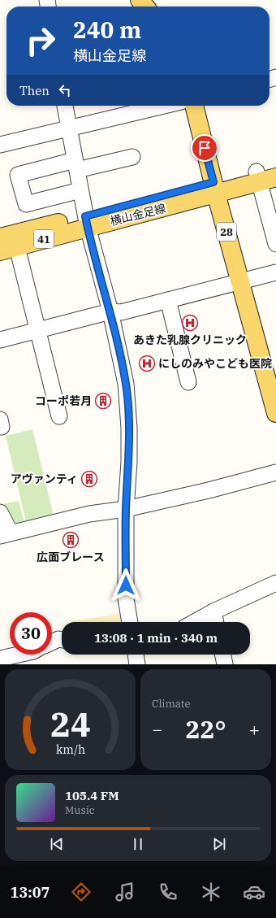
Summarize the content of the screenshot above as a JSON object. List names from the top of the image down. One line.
{"streets":{"main road":["横山金足線","28","41"]},"crossings":[["横山金足線","28"]],"places":{"hospital":["あきた乳腺クリニック","にしのみやこども医院"],"building":["コーポ若月","アヴァンティ","広面ブレース"]},"page":{"turn":["240 m","横山金足線"],"then":"Then","limit":"30","trip":"13:08 · 1 min · 340 m","tile":"Climate","heat":["−","22°","+"],"song":["105.4 FM","Music"],"tabs":"13:07","gauge":["24","km/h"]}}
